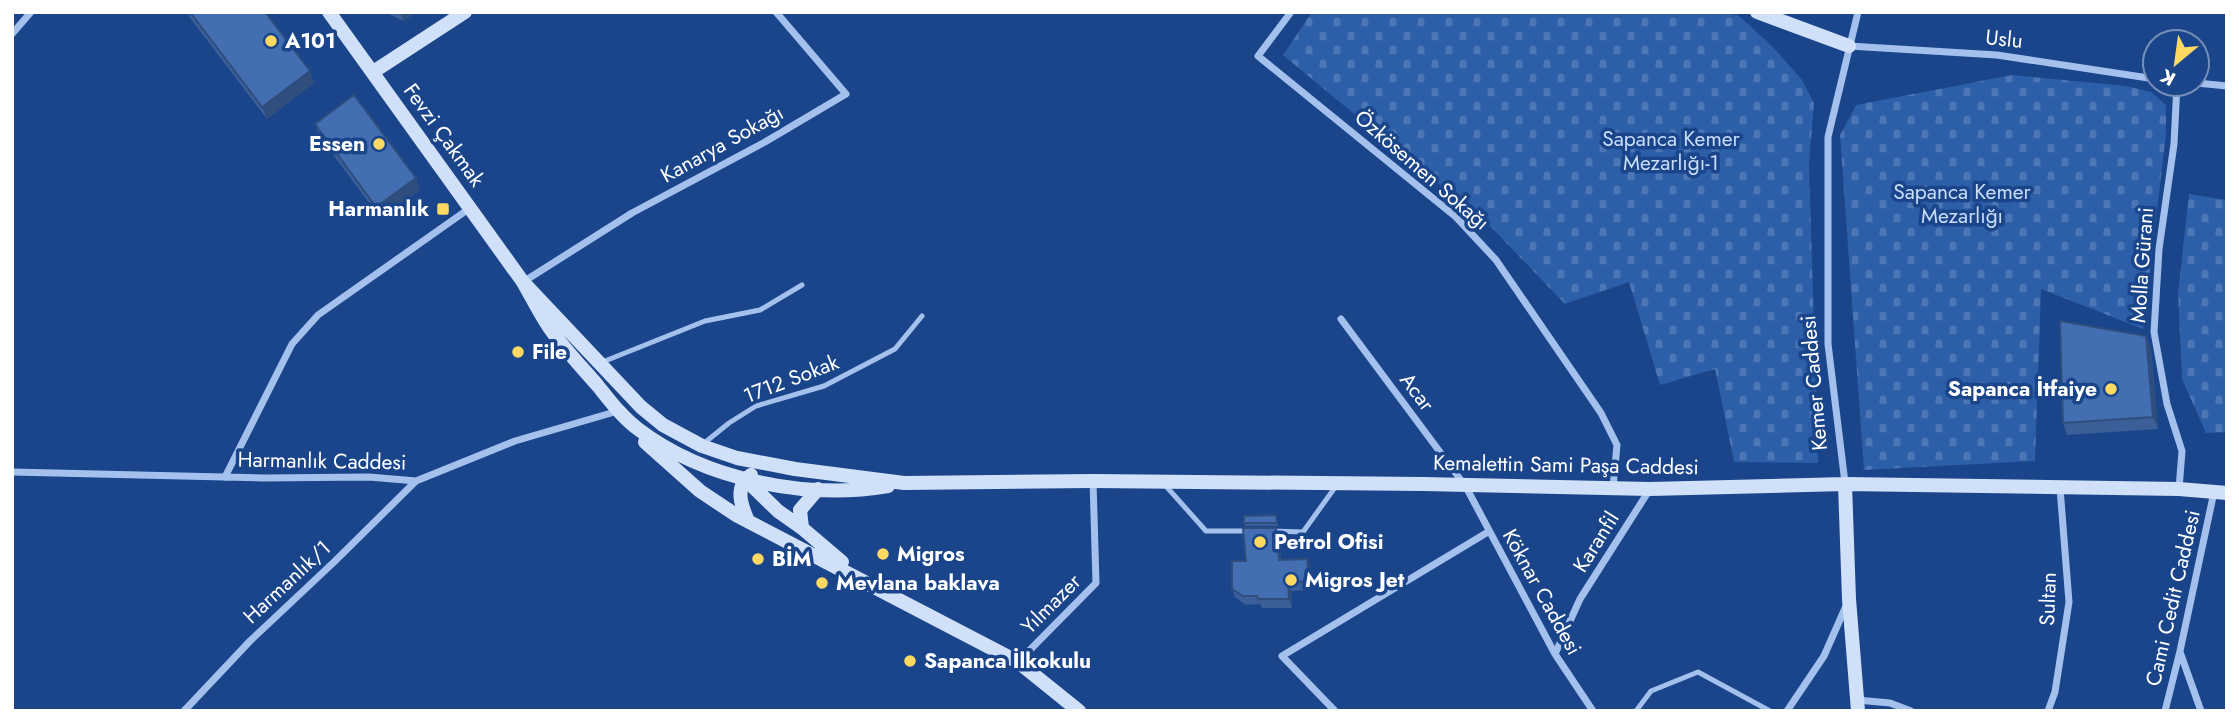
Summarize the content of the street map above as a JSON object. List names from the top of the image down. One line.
{"streets":{"main road":["Fevzi Çakmak","Kemer Caddesi","Kemalettin Sami Paşa Caddesi"],"street":["Uslu","Kanarya Sokağı","Özkösemen Sokağı","Molla Gürani","Acar","Harmanlık Caddesi","Karanfil","Harmanlık/1","Köknar Caddesi","Cami Cedit Caddesi","Sultan","Yılmazer"],"lane":["1712 Sokak"]},"crossings":[["Uslu","Kemer Caddesi"],["Fevzi Çakmak","Kanarya Sokağı"],["Fevzi Çakmak","Kemalettin Sami Paşa Caddesi"],["Kanarya Sokağı","Kemalettin Sami Paşa Caddesi"],["Özkösemen Sokağı","Kemalettin Sami Paşa Caddesi"],["Molla Gürani","Kemalettin Sami Paşa Caddesi"],["1712 Sokak","Kemalettin Sami Paşa Caddesi"],["Kemer Caddesi","Kemalettin Sami Paşa Caddesi"],["Acar","Kemalettin Sami Paşa Caddesi"],["Acar","Köknar Caddesi"],["Harmanlık Caddesi","Kemalettin Sami Paşa Caddesi"],["Harmanlık Caddesi","Harmanlık/1"],["Kemalettin Sami Paşa Caddesi","Karanfil"],["Kemalettin Sami Paşa Caddesi","Köknar Caddesi"],["Kemalettin Sami Paşa Caddesi","Cami Cedit Caddesi"],["Kemalettin Sami Paşa Caddesi","Sultan"],["Kemalettin Sami Paşa Caddesi","Yılmazer"],["Karanfil","Köknar Caddesi"]],"parks":["Sapanca Kemer Mezarlığı-1","Sapanca Kemer Mezarlığı"],"places":{"other":["A101","Essen","File","Sapanca İtfaiye","Petrol Ofisi","Migros","BİM","Migros Jet","Mevlana baklava","Sapanca İlkokulu"],"transit":["Harmanlık"]},"north":"bottom left"}
